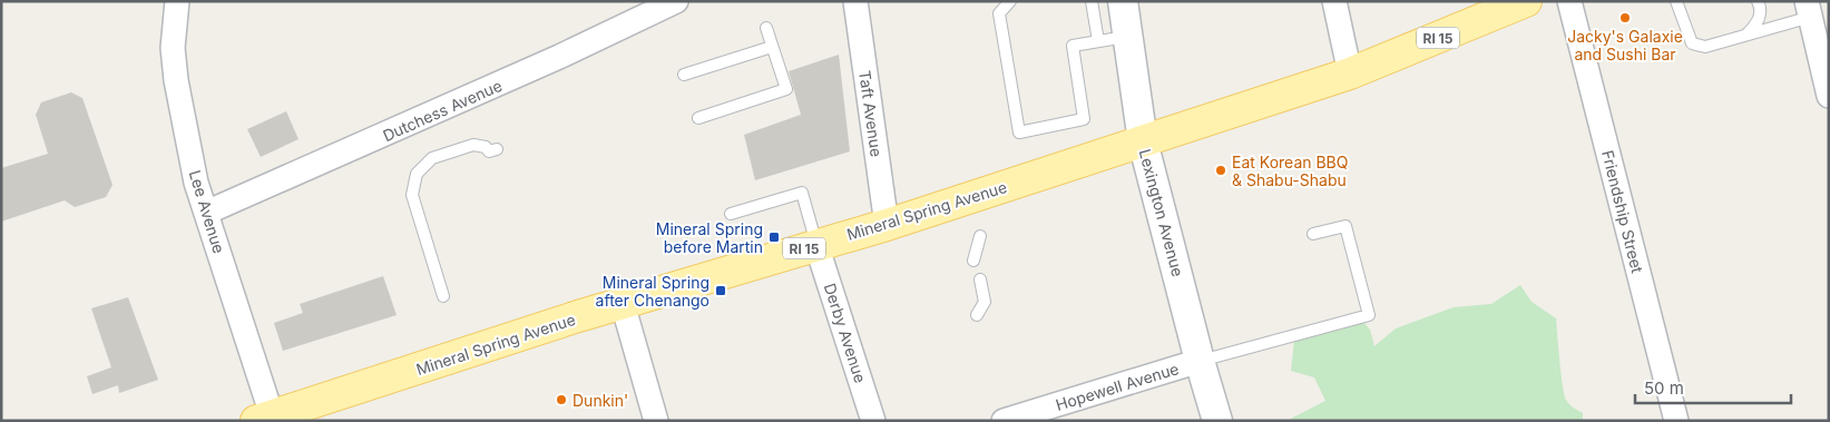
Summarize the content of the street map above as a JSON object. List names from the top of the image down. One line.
{"streets":{"main road":["RI 15","Mineral Spring Avenue"],"street":["Dutchess Avenue","Taft Avenue","Lee Avenue","Friendship Street","Lexington Avenue","Derby Avenue","Hopewell Avenue"]},"crossings":[["Dutchess Avenue","Lee Avenue"],["Taft Avenue","Mineral Spring Avenue"],["Mineral Spring Avenue","Lee Avenue"],["Mineral Spring Avenue","Lexington Avenue"],["Mineral Spring Avenue","Derby Avenue"],["Lexington Avenue","Hopewell Avenue"]],"places":{"other":["Jacky's Galaxie and Sushi Bar","Eat Korean BBQ & Shabu-Shabu","Dunkin'"],"transit":["Mineral Spring before Martin","Mineral Spring after Chenango"]},"scale_bar":"50 m"}
